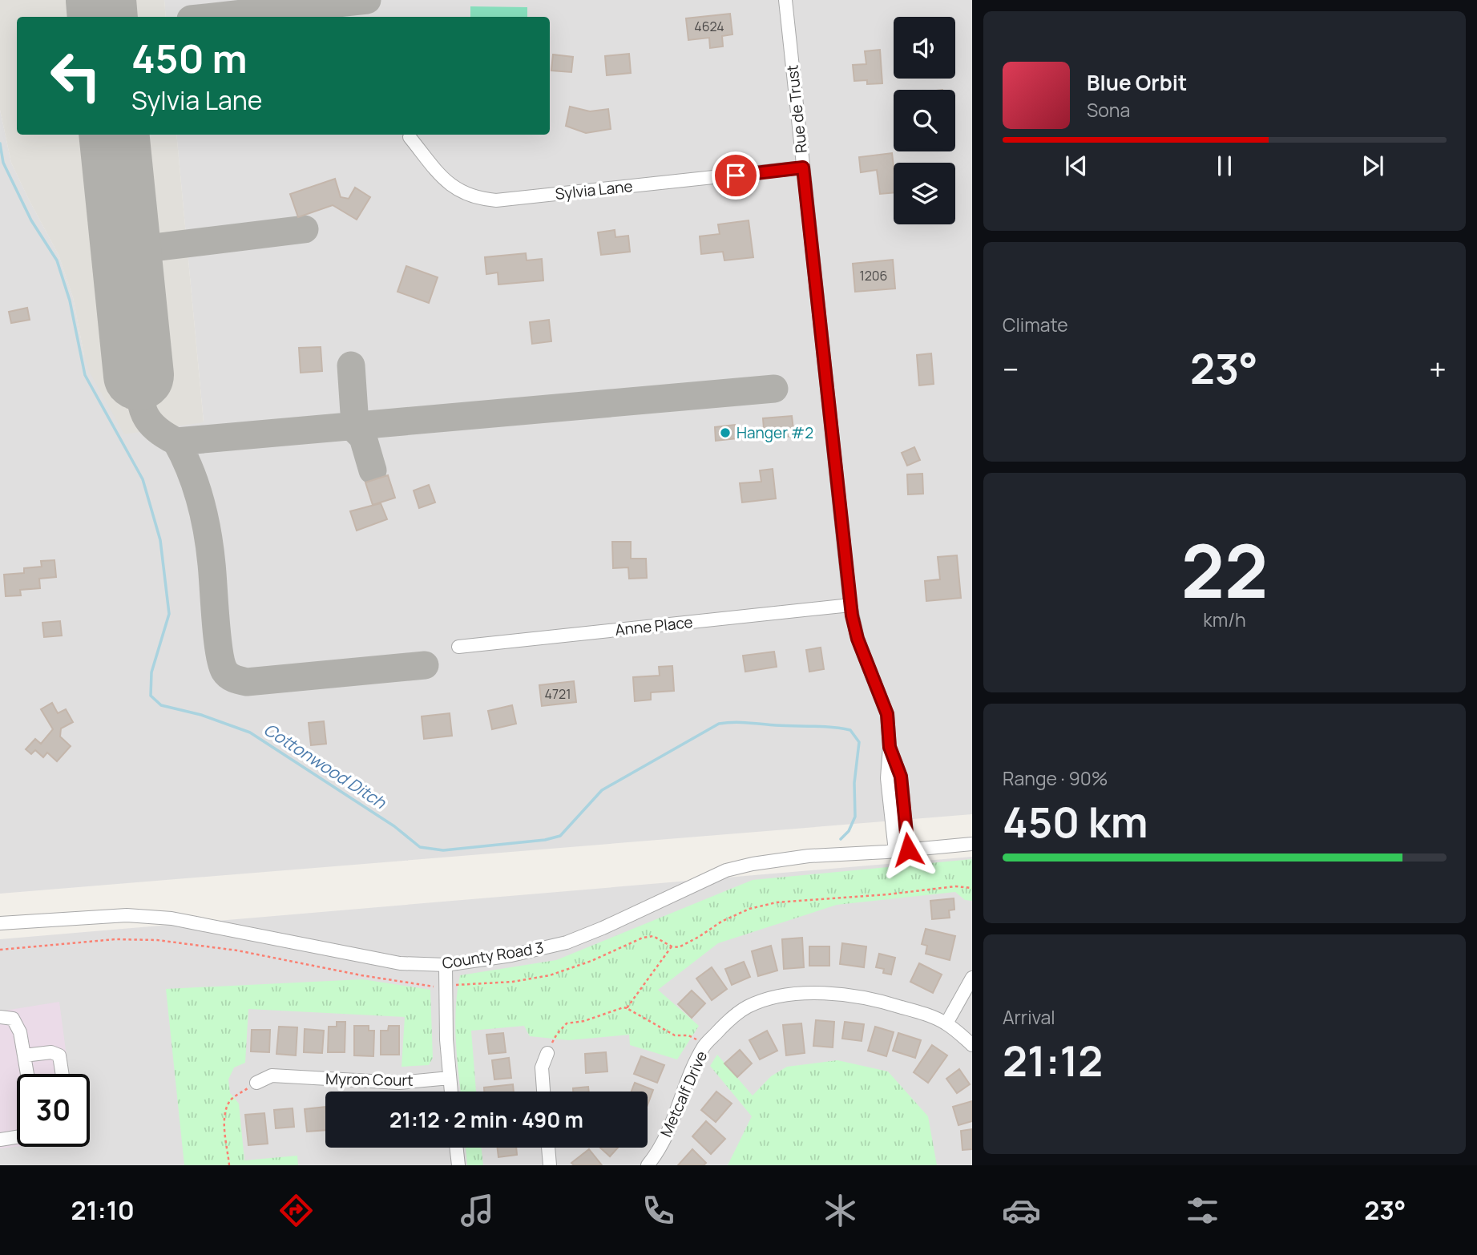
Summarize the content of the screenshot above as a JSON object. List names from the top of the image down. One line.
{"streets":{"street":["Rue de Trust","Sylvia Lane","Anne Place","County Road 3","Myron Court","Metcalf Drive"]},"crossings":[["Rue de Trust","Sylvia Lane"],["Rue de Trust","Anne Place"],["Rue de Trust","County Road 3"]],"water":["Cottonwood Ditch"],"places":["Hanger #2"],"house_numbers":["4624","1206","4721"],"page":{"turn":["450 m","Sylvia Lane"],"song":["Blue Orbit","Sona"],"tile":["Climate",["22","km/h"],["Range · 90%","450 km"],["Arrival","21:12"]],"heat":["−","23°","+"],"limit":"30","trip":"21:12 · 2 min · 490 m","tabs":["21:10","23°"]}}
